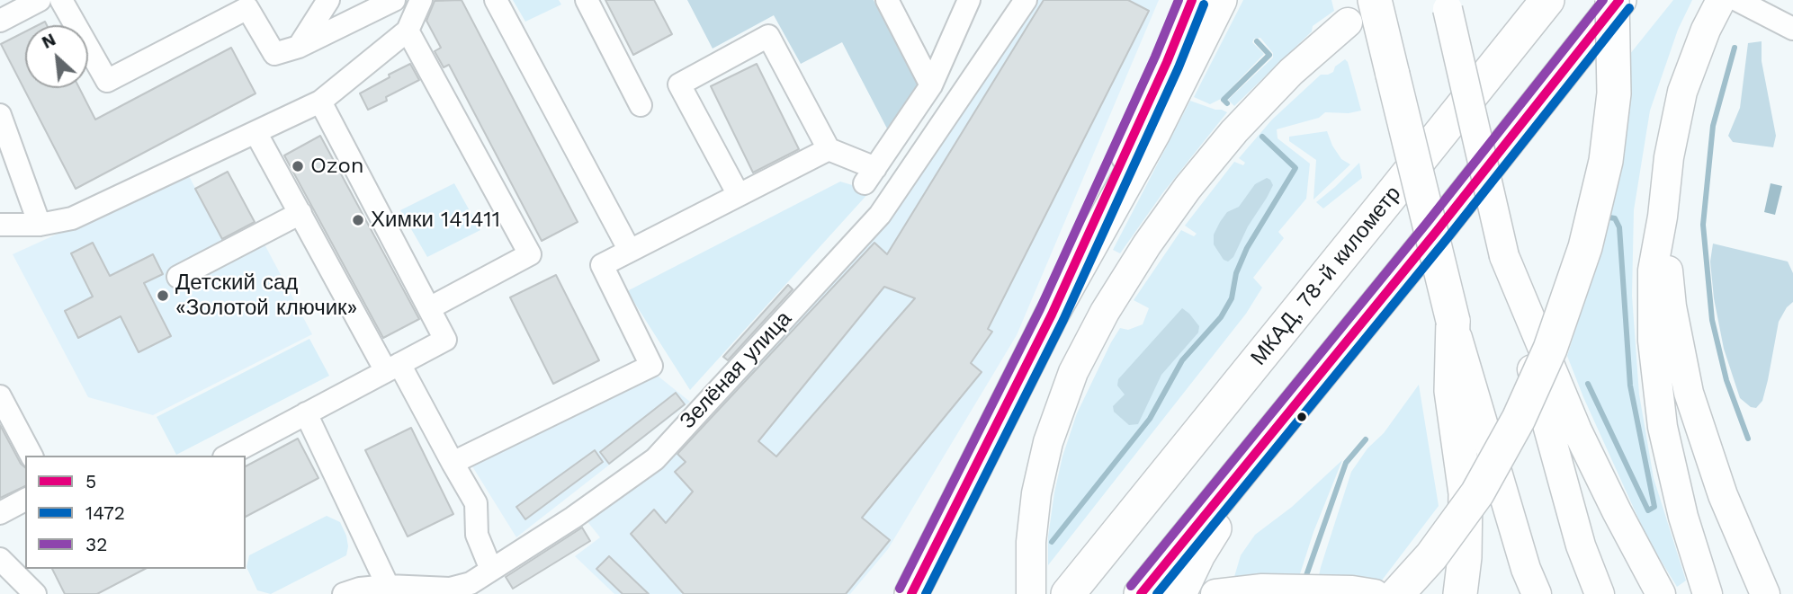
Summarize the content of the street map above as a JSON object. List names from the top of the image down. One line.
{"streets":{"highway":["МКАД, 78-й километр"],"street":["Зелёная улица"]},"places":["Ozon","Химки 141411","Детский сад «Золотой ключик»"],"lines":["transit line 5","transit line 32","transit line 1472"],"legend":["5","1472","32"],"north":"top left"}
